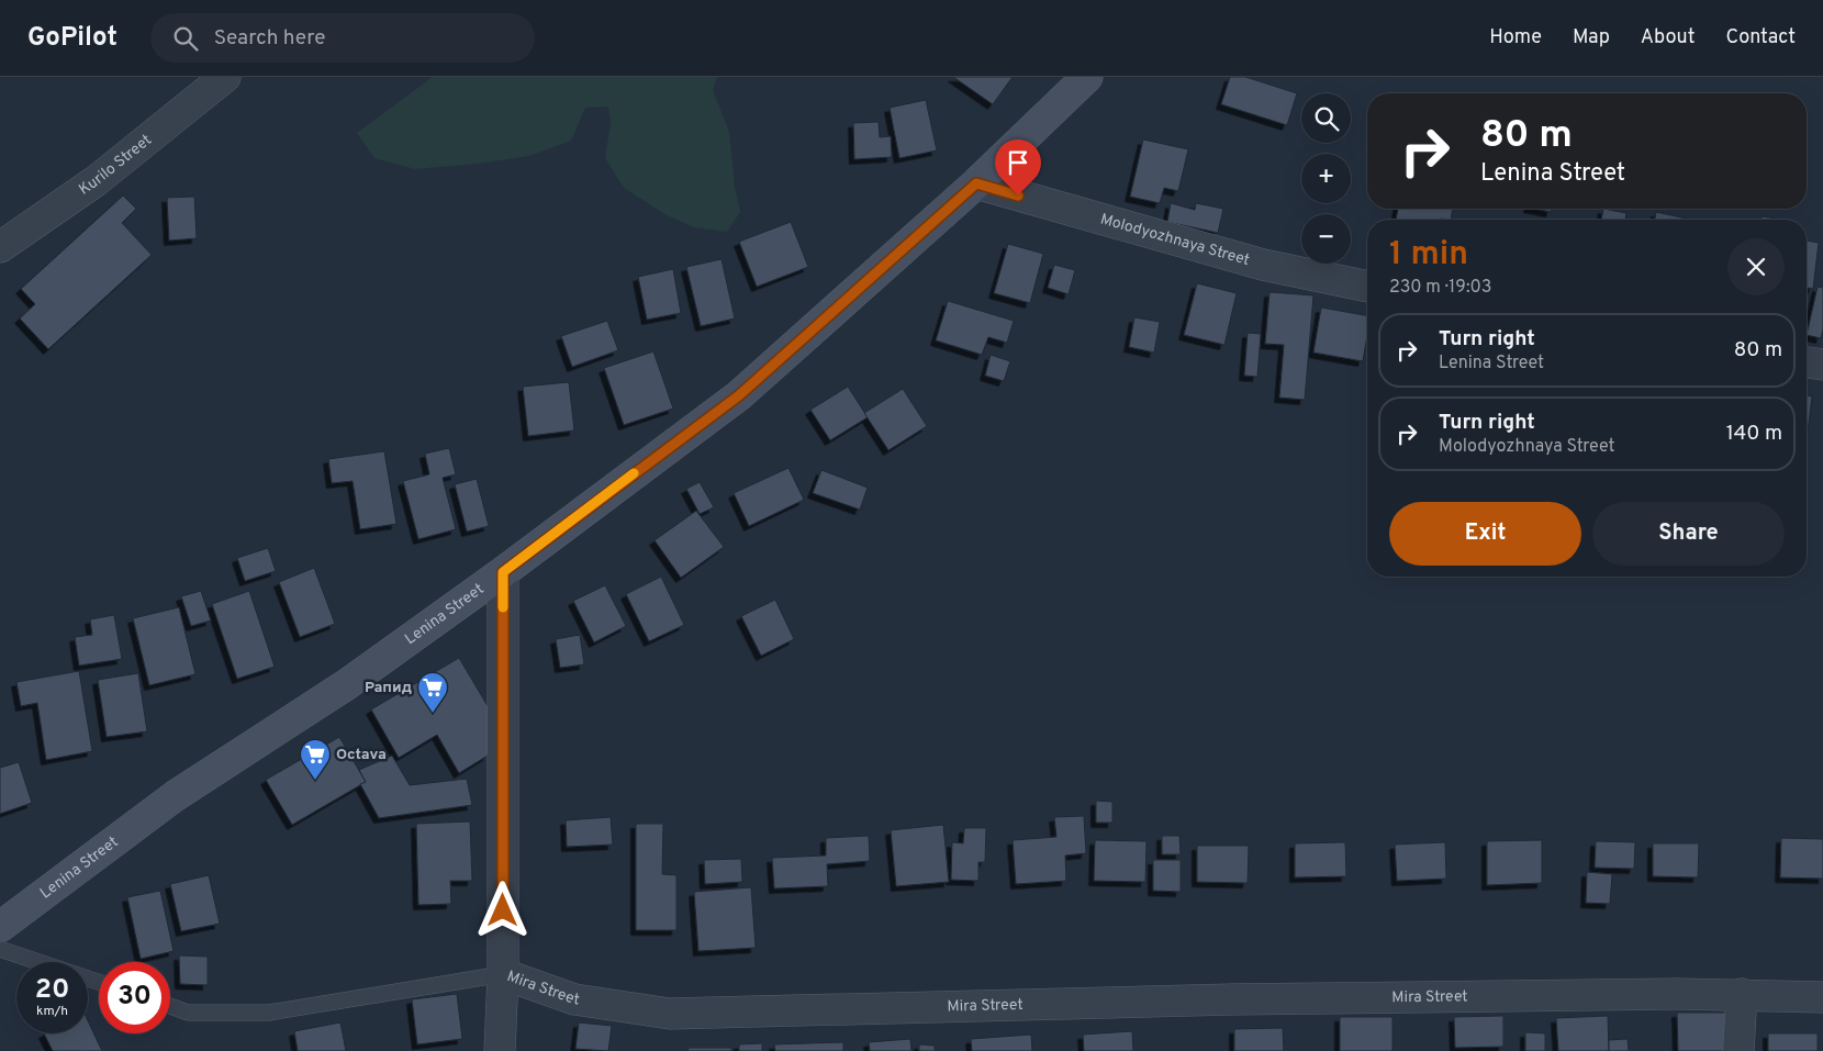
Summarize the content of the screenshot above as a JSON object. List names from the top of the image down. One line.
{"streets":{"main road":["Lenina Street"],"street":["Kurilo Street","Molodyozhnaya Street","Mira Street"]},"crossings":[["Molodyozhnaya Street","Lenina Street"]],"places":{"supermarket":["Рапид","Octava"]},"page":{"header":"GoPilot","search":"Search here","nav":["Home","Map","About","Contact"],"map_buttons":["+","−"],"turn":["80 m","Lenina Street"],"heading":["1 min","230 m · 19:03"],"list":[{"name":"Turn right","note":"Lenina Street","value":"80 m"},{"name":"Turn right","note":"Molodyozhnaya Street","value":"140 m"}],"buttons":["Exit","Share"],"speed":"20 km/h","limit":"30"}}
